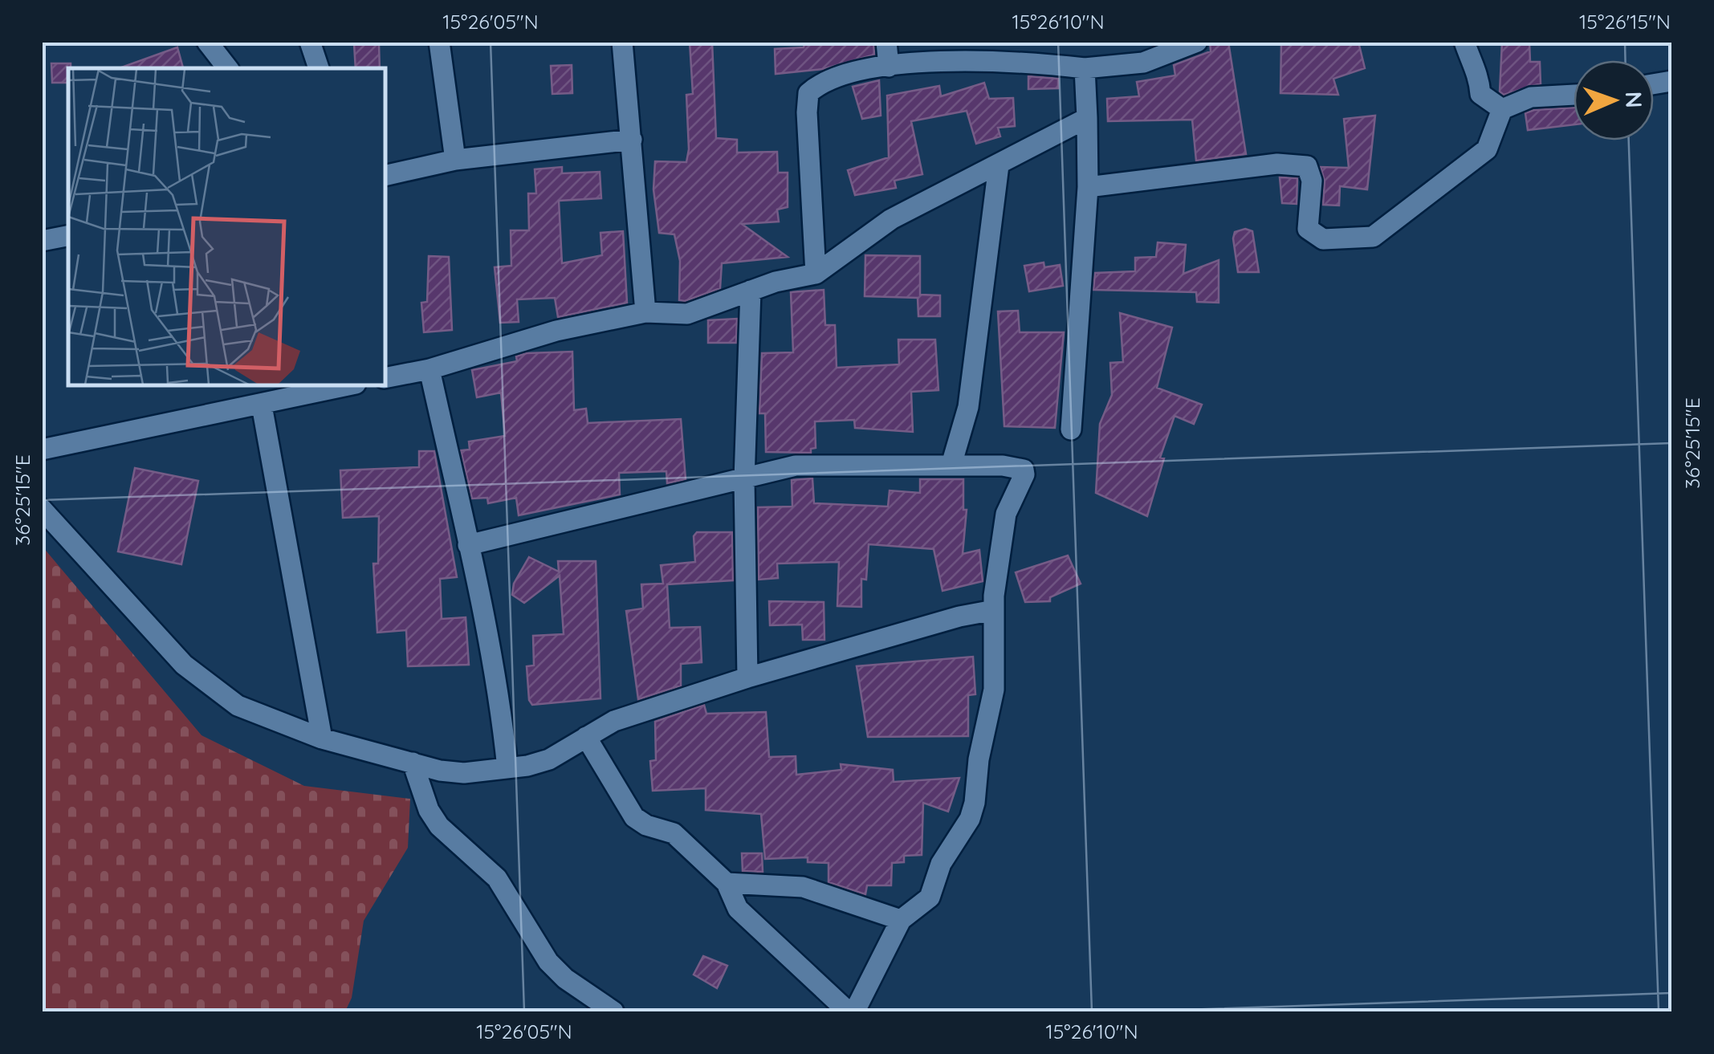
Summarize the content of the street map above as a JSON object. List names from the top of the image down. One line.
{"north":"right","coordinates":["15°26'05\"N","15°26'10\"N","15°26'15\"N","36°25'15\"E"]}
